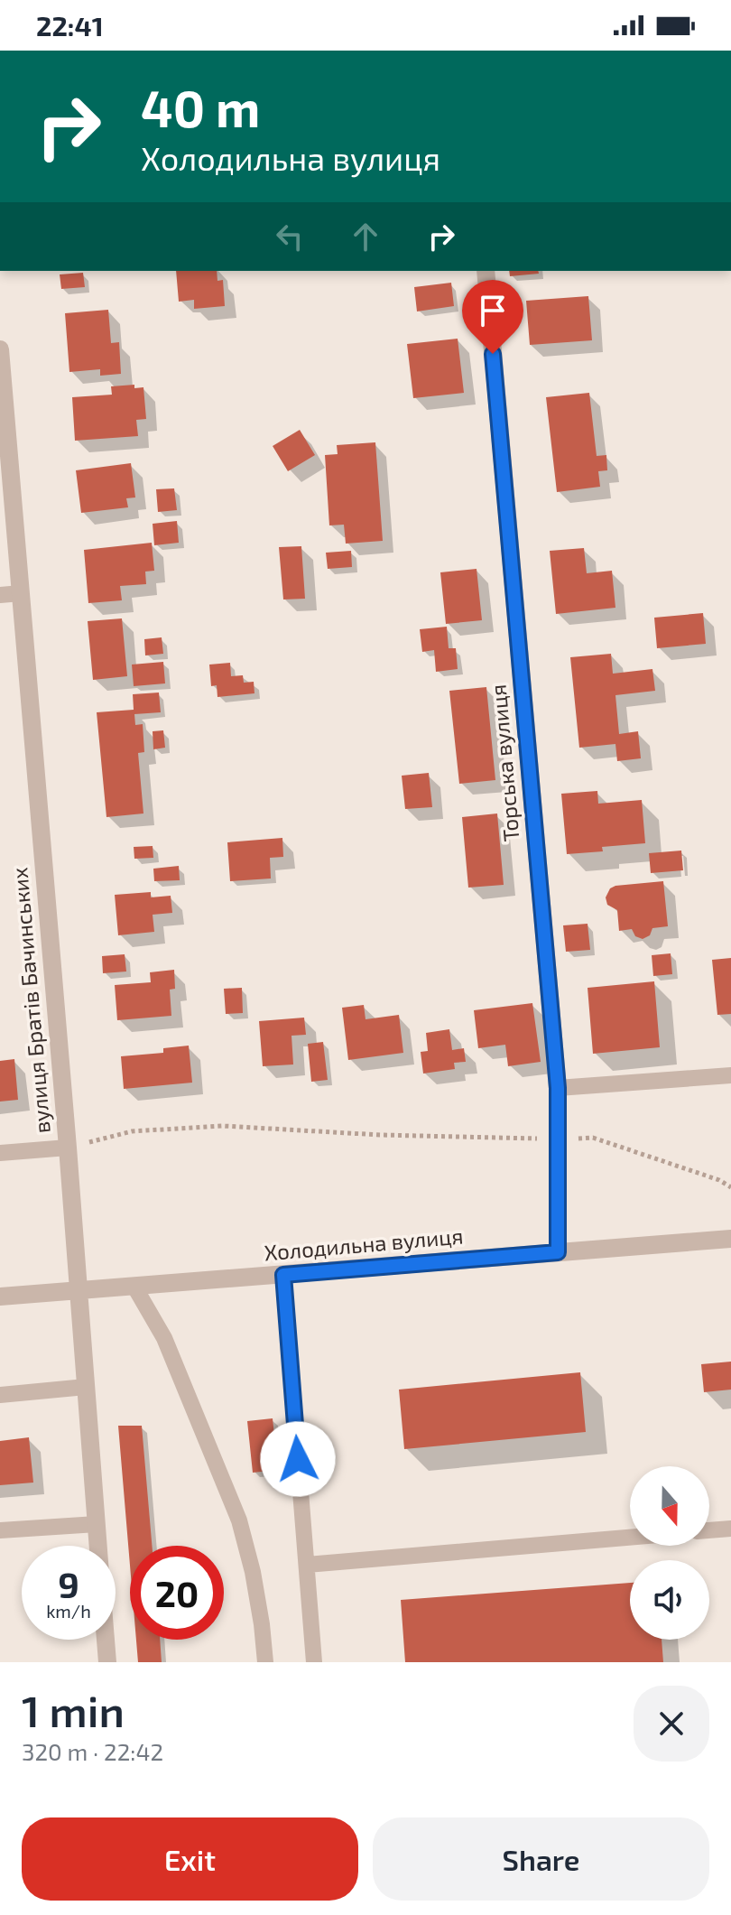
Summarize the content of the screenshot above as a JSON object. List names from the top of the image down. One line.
{"streets":{"street":["Торська вулиця","вулиця Братів Бачинських","Холодильна вулиця"]},"crossings":[["Торська вулиця","Холодильна вулиця"],["вулиця Братів Бачинських","Холодильна вулиця"]],"north":"bottom","page":{"status":"22:41","turn":["40 m","Холодильна вулиця"],"speed":"9 km/h","limit":"20","heading":["1 min","320 m · 22:42"],"buttons":["Exit","Share"]}}
